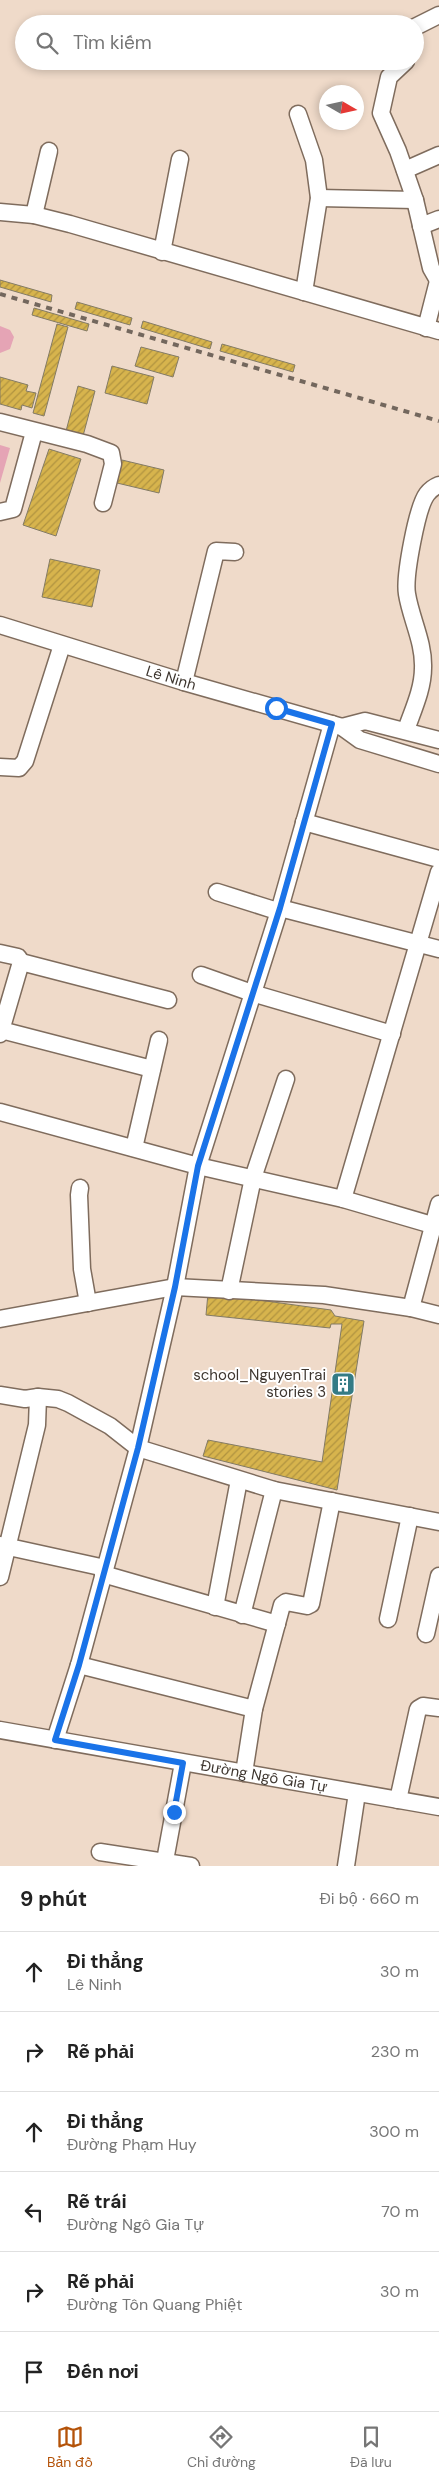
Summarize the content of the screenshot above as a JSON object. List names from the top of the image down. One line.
{"streets":{"street":["Lê Ninh","Đường Ngô Gia Tự"]},"places":{"building":["school_NguyenTrai stories 3"]},"north":"right","page":{"search":"Tìm kiếm","heading":["9 phút","Đi bộ · 660 m"],"list":[["Đi thẳng","Lê Ninh","30 m"],["Rẽ phải","230 m"],["Đi thẳng","Đường Phạm Huy","300 m"],["Rẽ trái","Đường Ngô Gia Tự","70 m"],["Rẽ phải","Đường Tôn Quang Phiệt","30 m"],"Đến nơi"],"nav":["Bản đồ","Chỉ đường","Đã lưu"]}}
